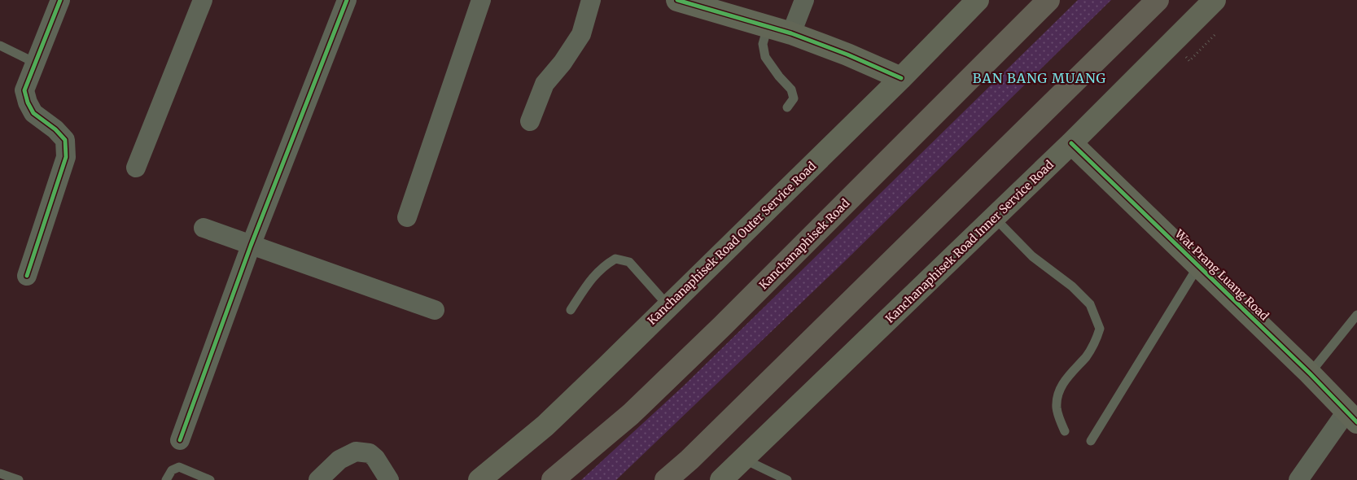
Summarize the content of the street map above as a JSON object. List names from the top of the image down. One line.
{"streets":{"highway":["Kanchanaphisek Road"],"main road":["Kanchanaphisek Road Inner Service Road","Kanchanaphisek Road Outer Service Road","Wat Prang Luang Road"]},"crossings":[["Kanchanaphisek Road Inner Service Road","Wat Prang Luang Road"]],"districts":["BAN BANG MUANG"]}
